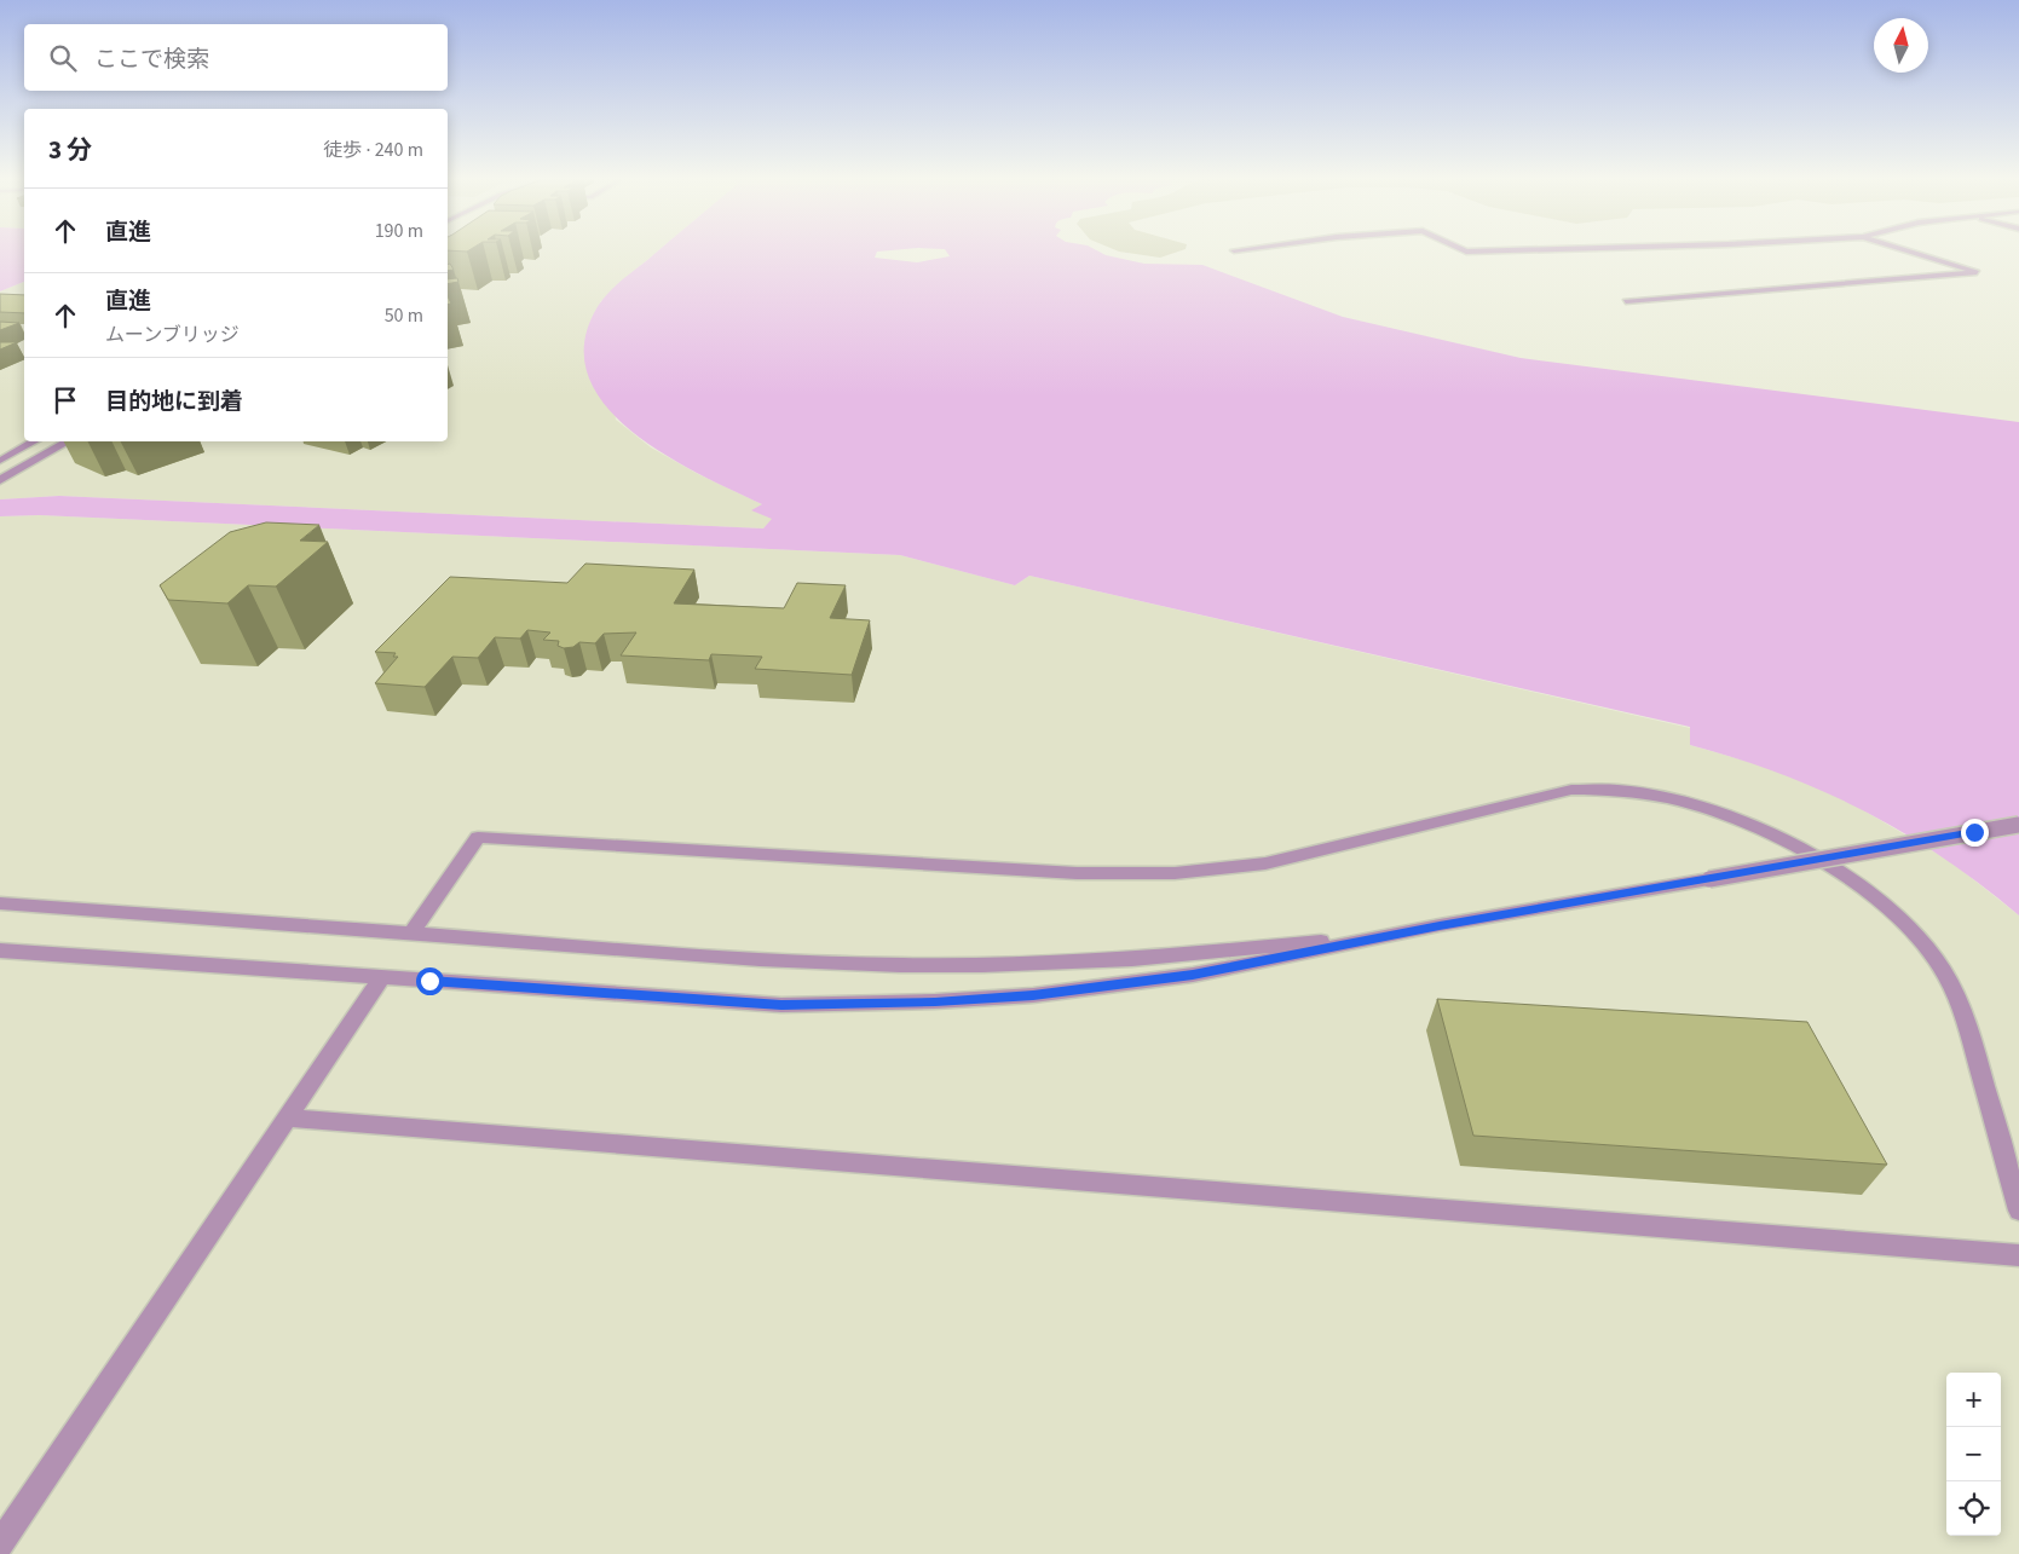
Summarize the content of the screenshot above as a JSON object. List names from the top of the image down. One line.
{"north":"top","page":{"search":"ここで検索","heading":["3 分","徒歩 · 240 m"],"list":[["直進","190 m"],["直進","ムーンブリッジ","50 m"],"目的地に到着"],"map_buttons":["+","−"]}}
